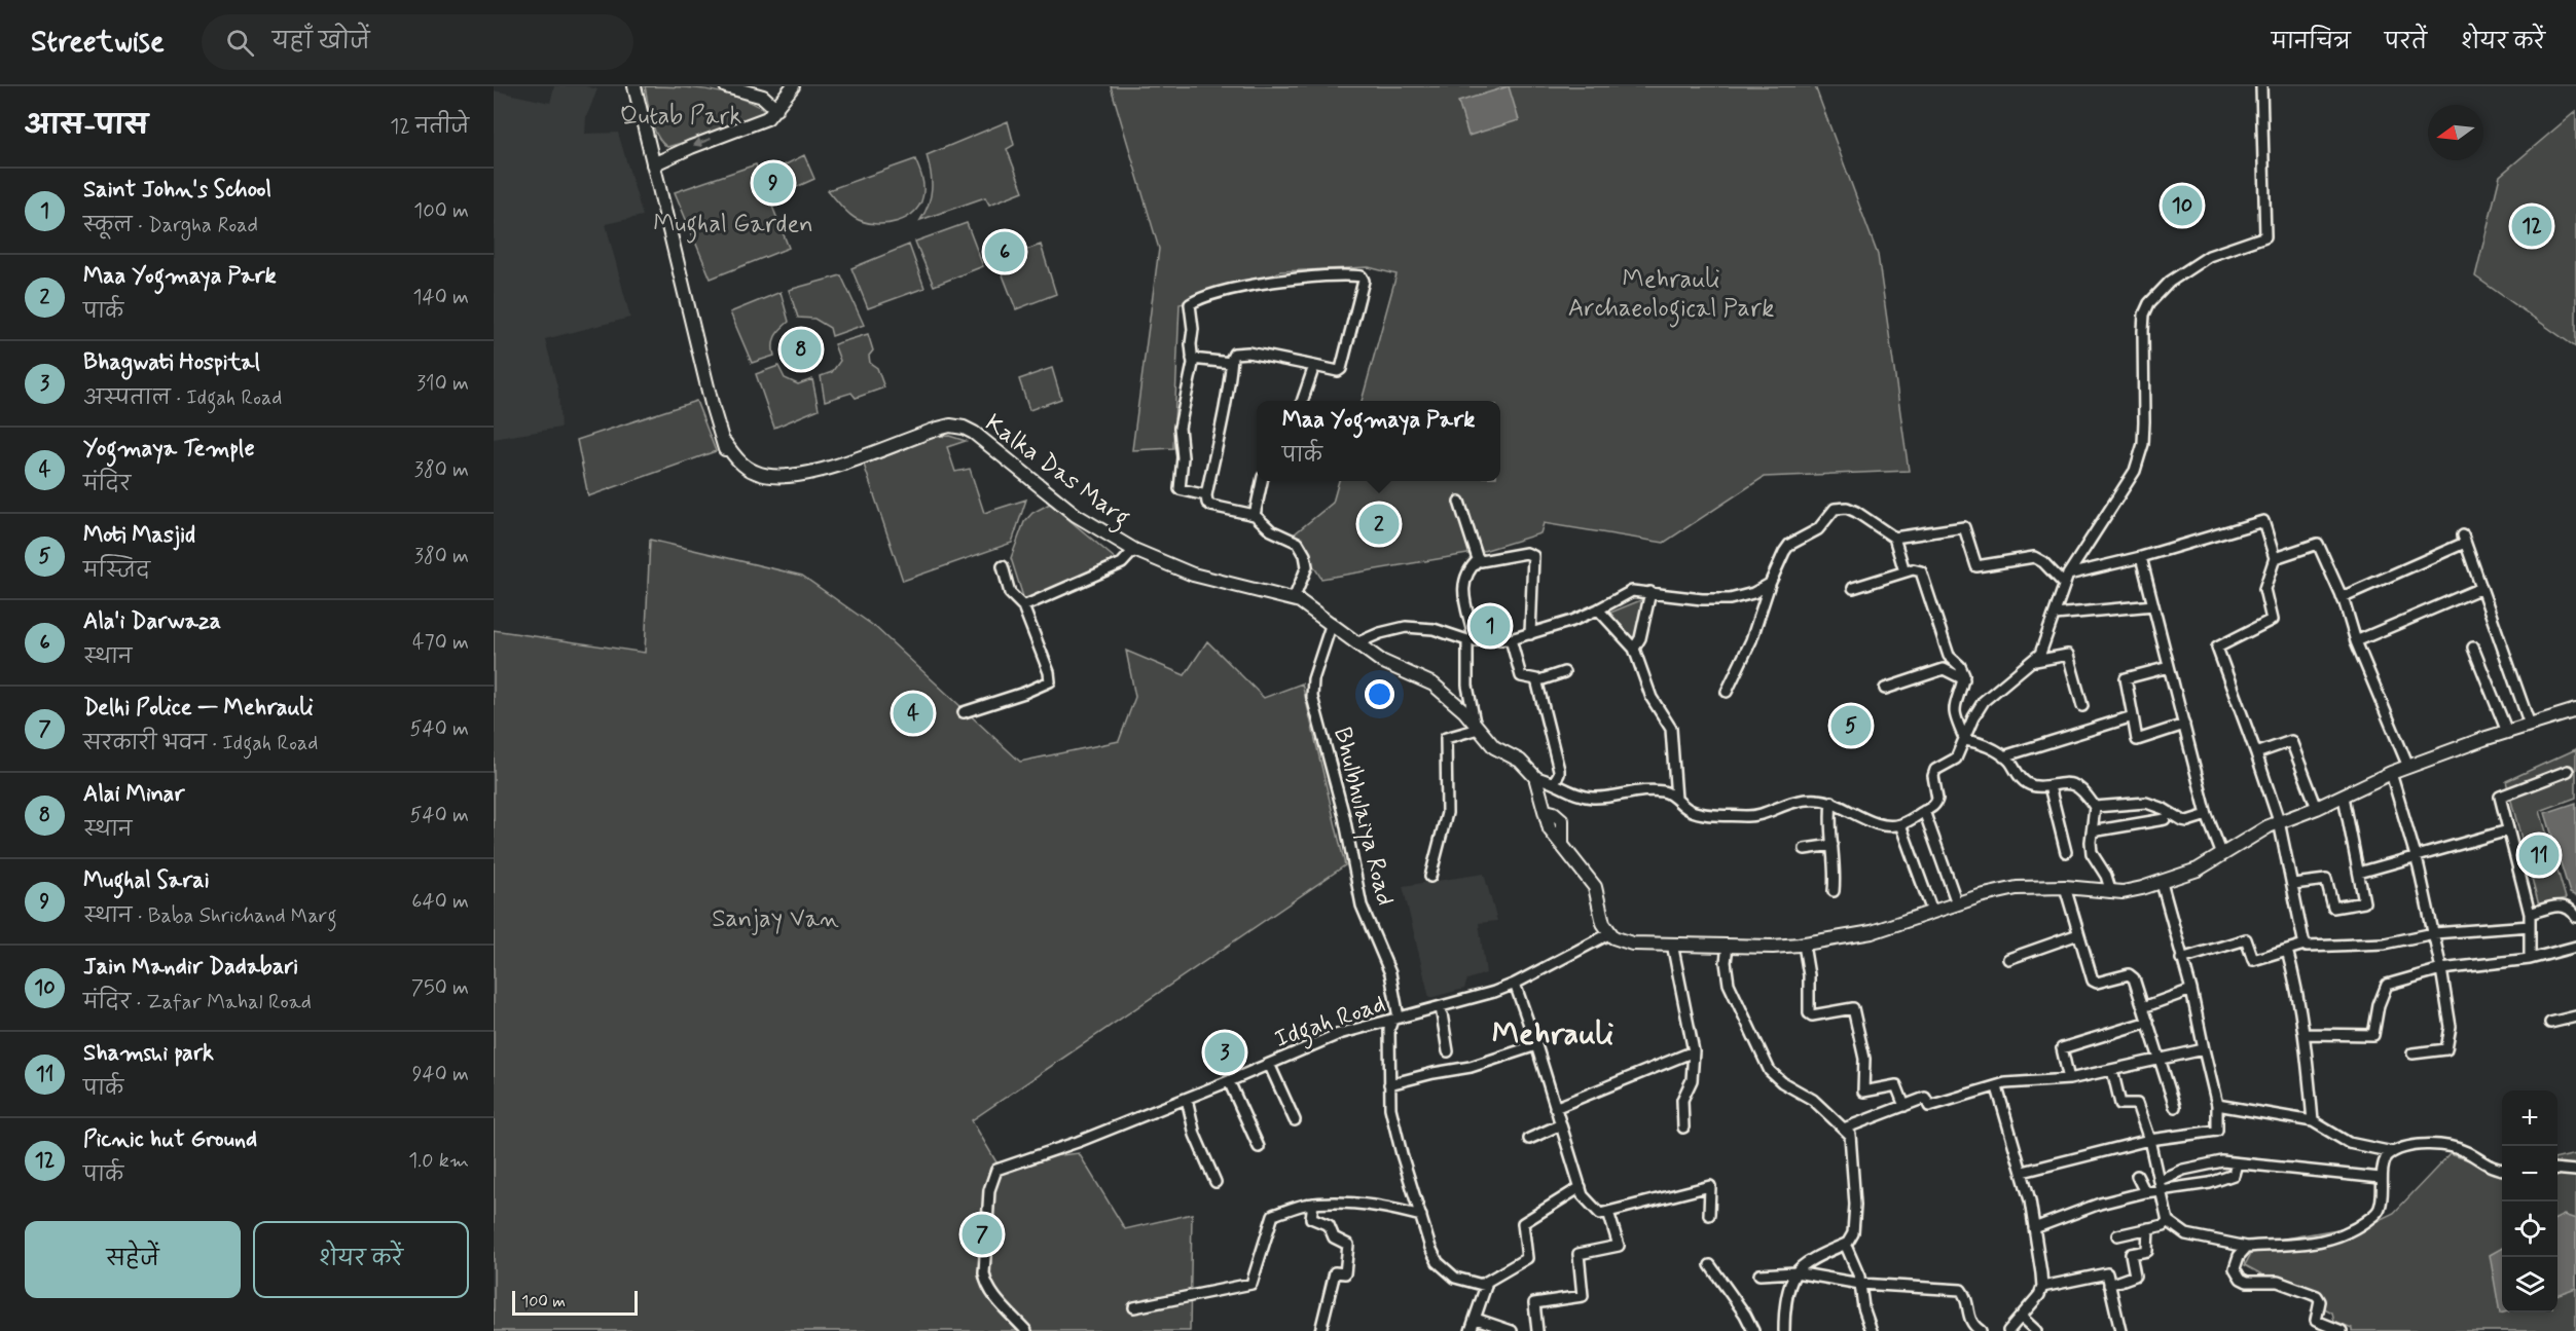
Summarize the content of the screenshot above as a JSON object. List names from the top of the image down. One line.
{"streets":{"street":["Kalka Das Marg","Bhulbhulaiya Road","Idgah Road"]},"crossings":[["Bhulbhulaiya Road","Idgah Road"]],"districts":["Mehrauli"],"parks":["Qutab Park","Mughal Garden","Mehrauli Archaeological Park","Sanjay Van"],"scale_bar":"100 m","north":"left","page":{"header":"Streetwise","search":"यहाँ खोजें","nav":["मानचित्र","परतें","शेयर करें"],"heading":["आस-पास","12 नतीजे"],"pins":["9","10","12","6","8","2","1","4","5","11","3","7"],"list":[{"mark":"1","name":"Saint John's School","note":"स्कूल · Dargha Road","value":"100 m"},{"mark":"2","name":"Maa Yogmaya Park","note":"पार्क","value":"140 m"},{"mark":"3","name":"Bhagwati Hospital","note":"अस्पताल · Idgah Road","value":"310 m"},{"mark":"4","name":"Yogmaya Temple","note":"मंदिर","value":"380 m"},{"mark":"5","name":"Moti Masjid","note":"मस्जिद","value":"380 m"},{"mark":"6","name":"Ala'i Darwaza","note":"स्थान","value":"470 m"},{"mark":"7","name":"Delhi Police — Mehrauli","note":"सरकारी भवन · Idgah Road","value":"540 m"},{"mark":"8","name":"Alai Minar","note":"स्थान","value":"540 m"},{"mark":"9","name":"Mughal Sarai","note":"स्थान · Baba Shrichand Marg","value":"640 m"},{"mark":"10","name":"Jain Mandir Dadabari","note":"मंदिर · Zafar Mahal Road","value":"750 m"},{"mark":"11","name":"Shamshi park","note":"पार्क","value":"940 m"},{"mark":"12","name":"Picnic hut Ground","note":"पार्क","value":"1.0 km"}],"popup":["Maa Yogmaya Park","पार्क"],"map_buttons":["+","−"],"buttons":["सहेजें","शेयर करें"],"scale":"100 m"}}
